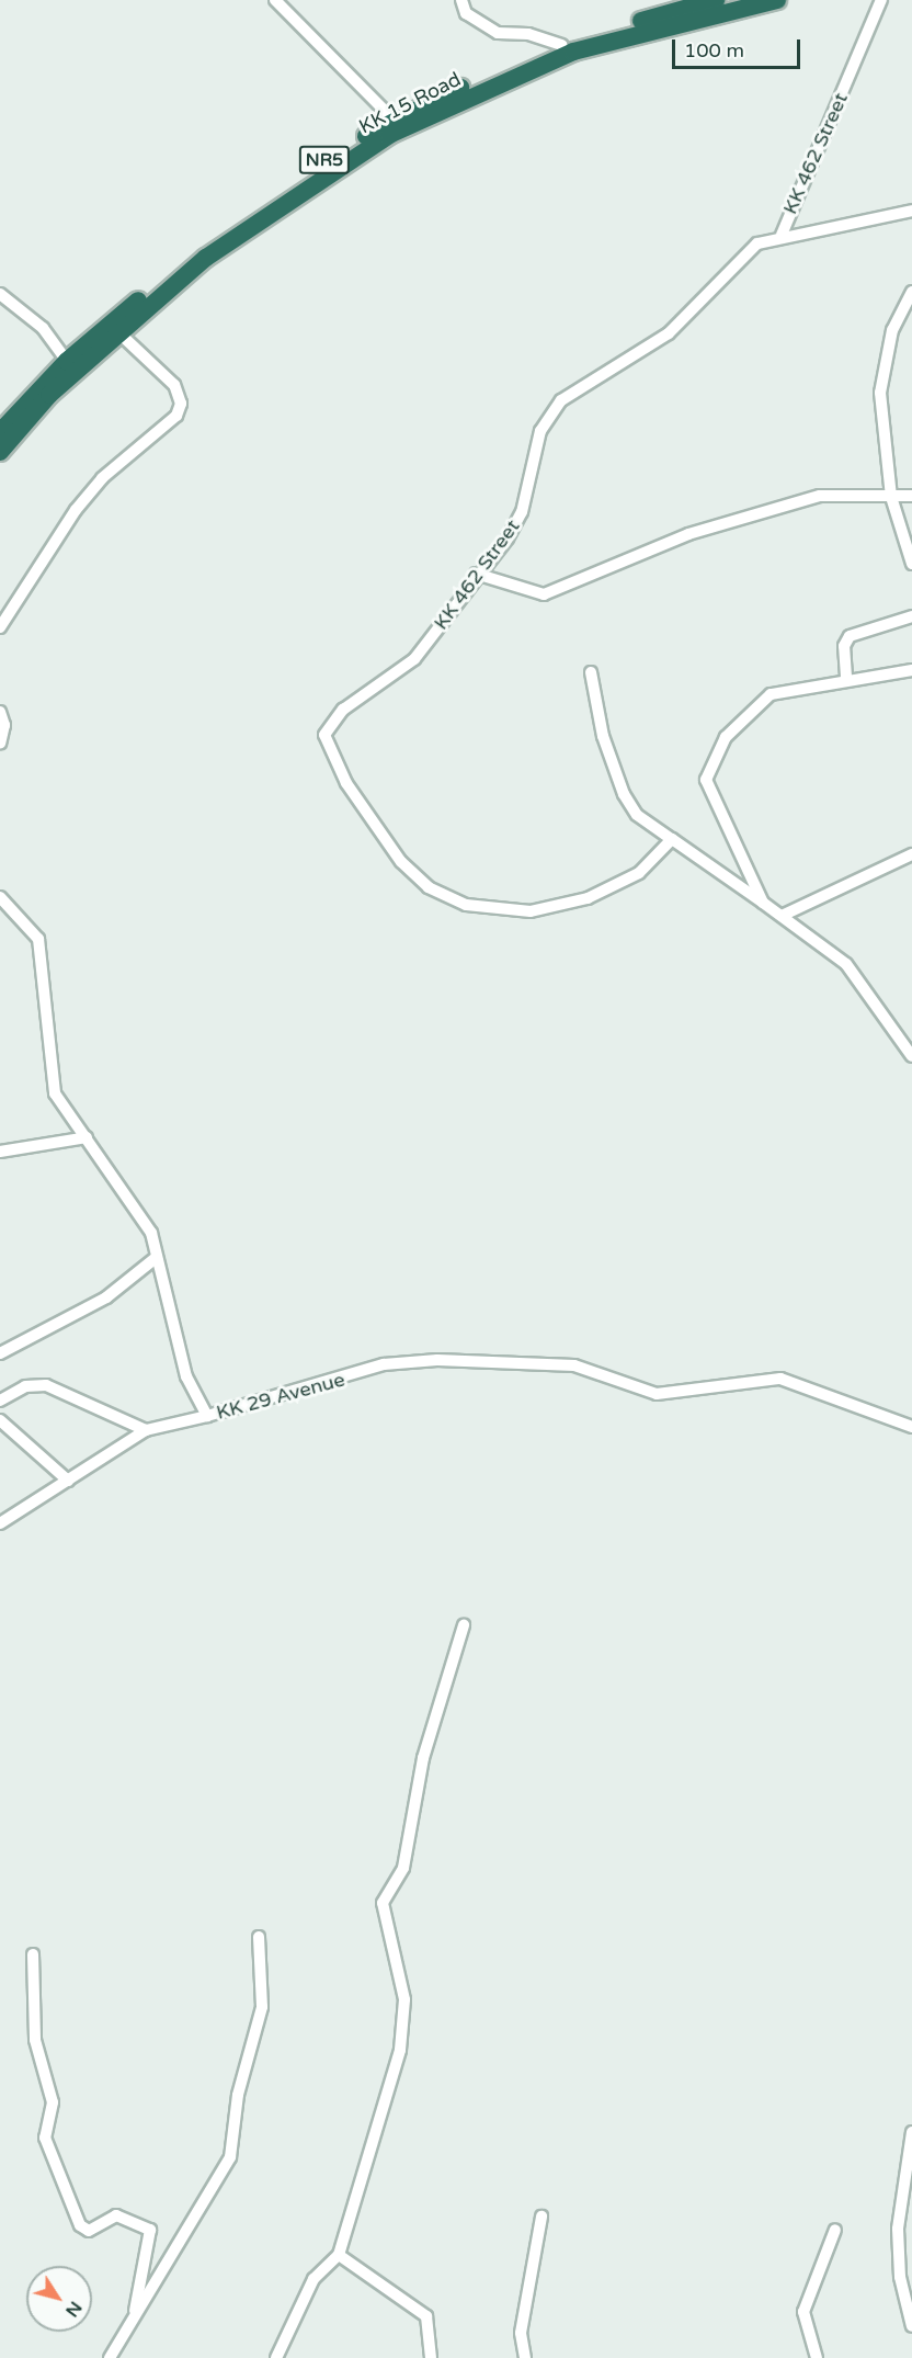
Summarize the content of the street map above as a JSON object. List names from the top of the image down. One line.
{"streets":{"highway":["KK 15 Road","NR5"],"street":["KK 462 Street","KK 29 Avenue"]},"scale_bar":"100 m","north":"bottom right"}
